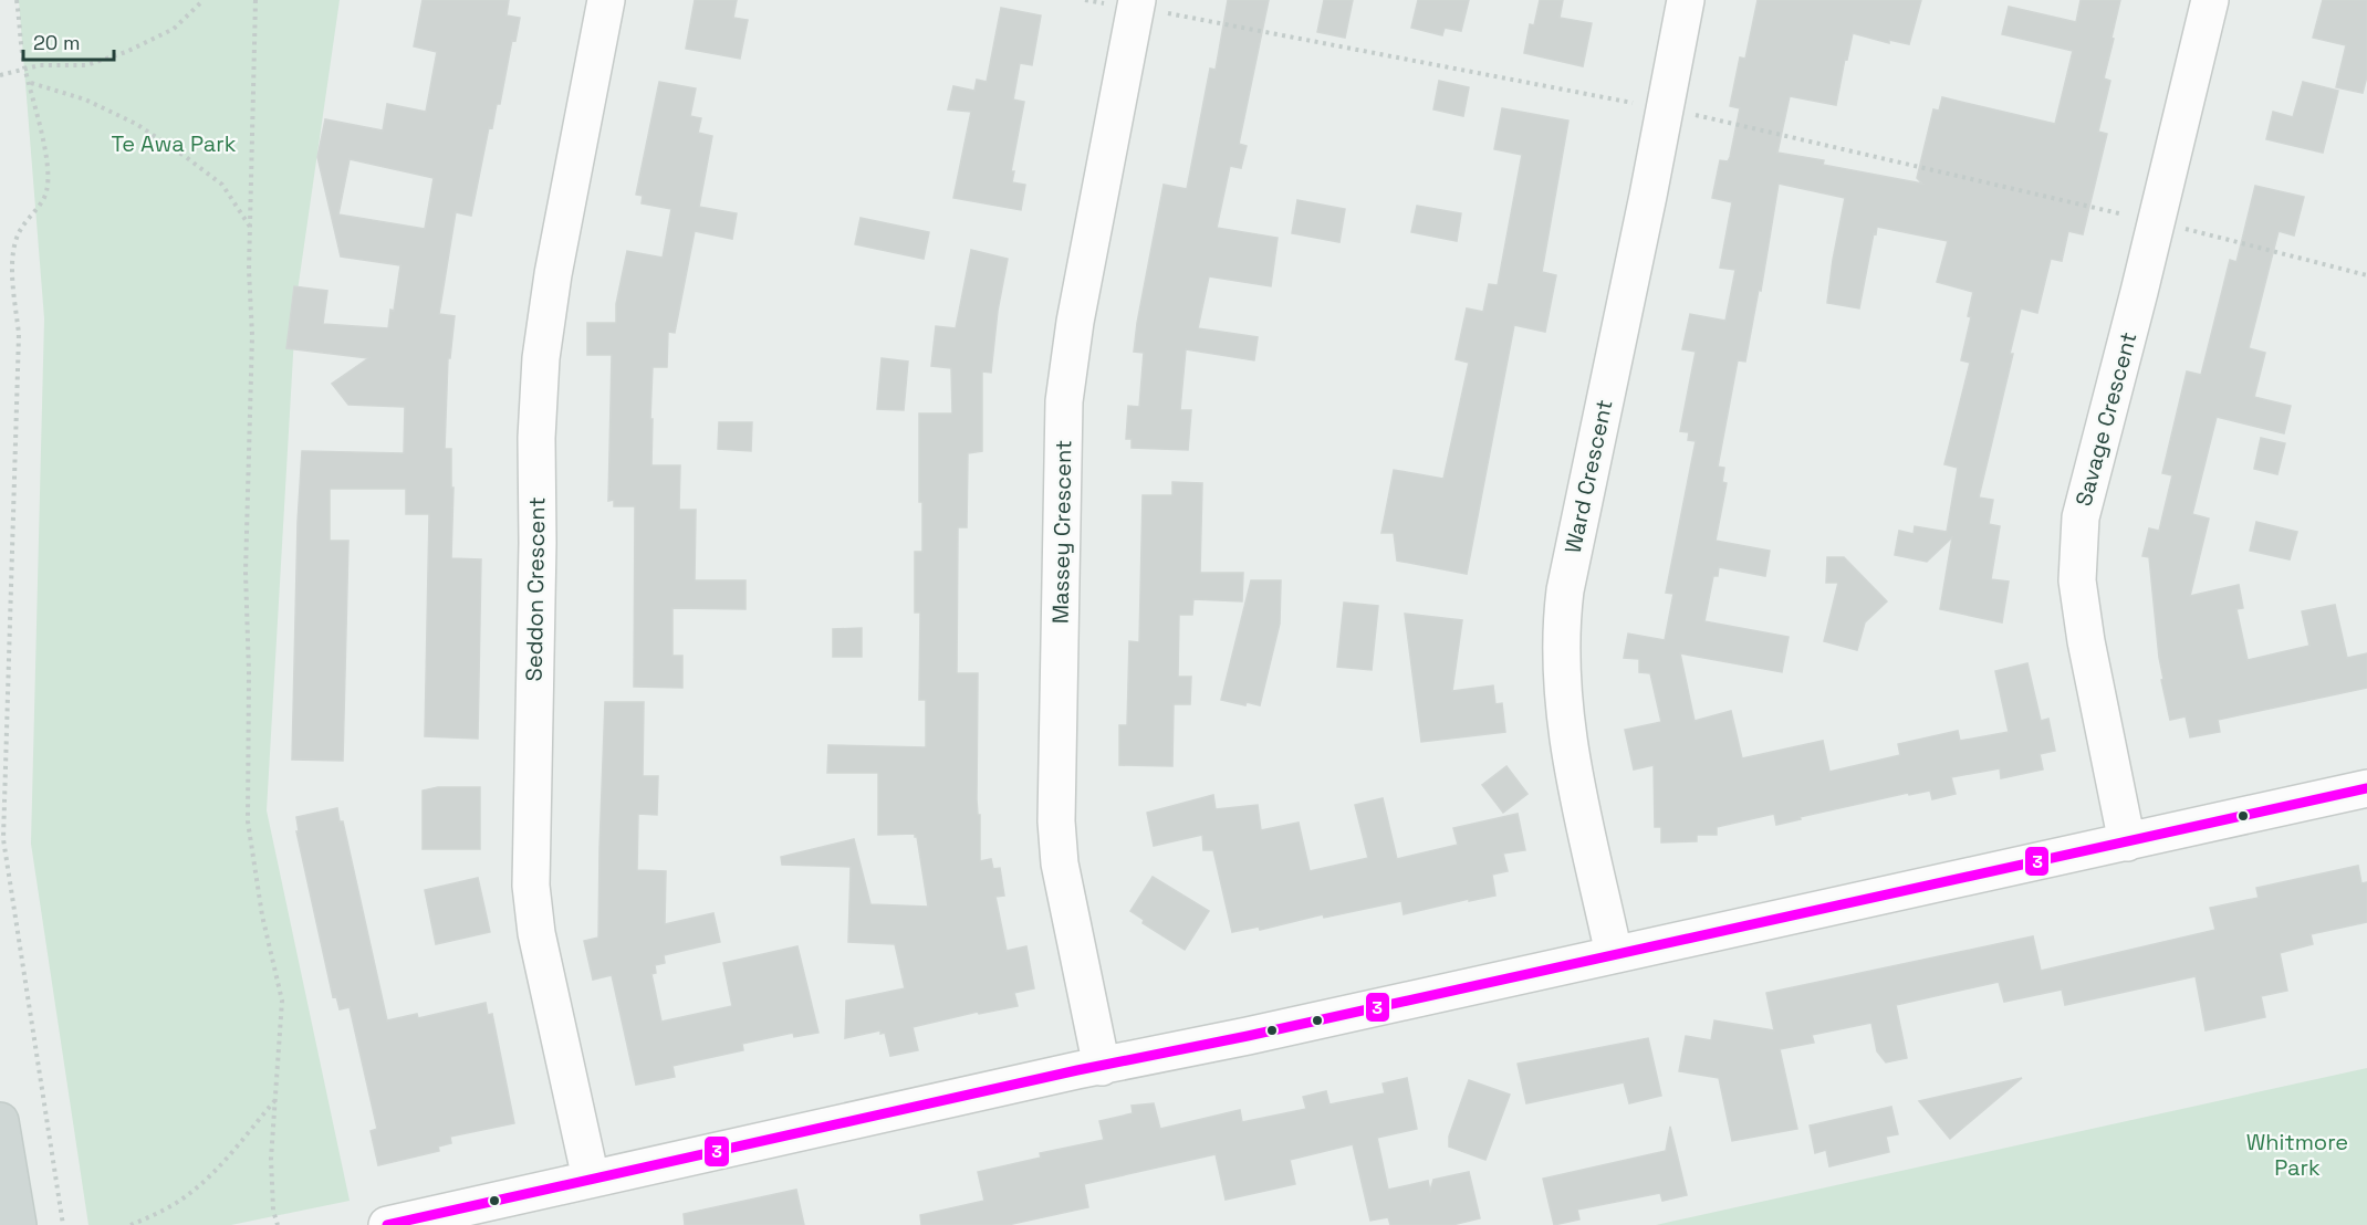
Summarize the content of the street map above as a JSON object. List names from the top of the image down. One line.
{"streets":{"street":["Savage Crescent","Ward Crescent","Massey Crescent","Seddon Crescent"]},"parks":["Te Awa Park","Whitmore Park"],"lines":["transit line 3"],"scale_bar":"20 m"}
